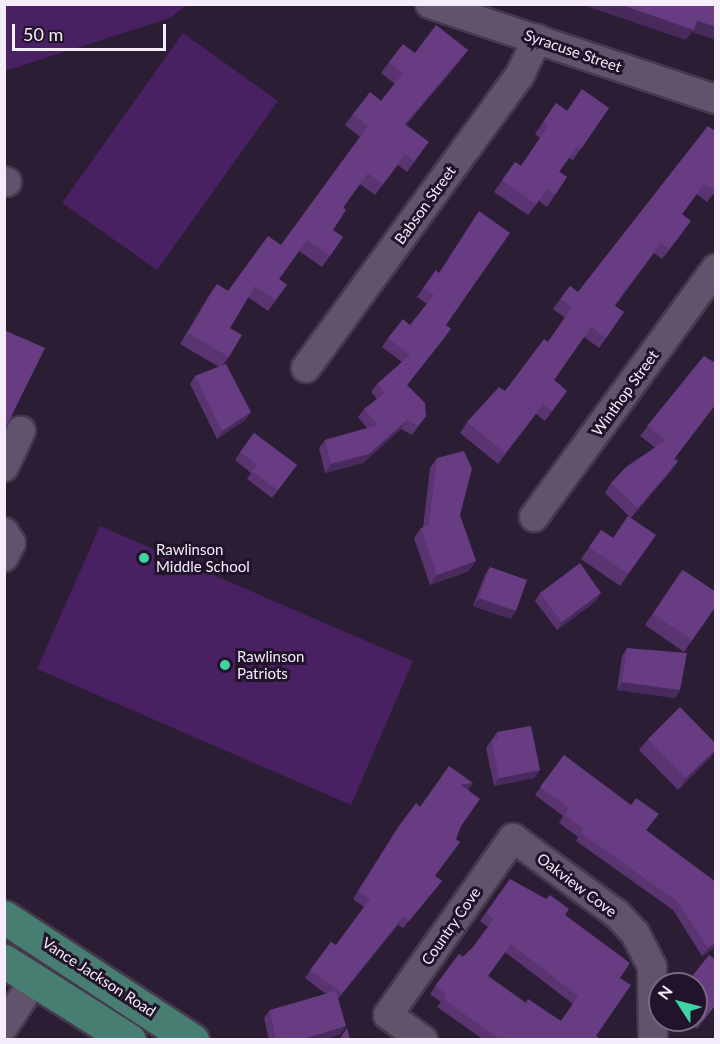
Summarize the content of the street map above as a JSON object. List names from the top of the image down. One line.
{"streets":{"main road":["Vance Jackson Road"],"street":["Syracuse Street","Babson Street","Winthop Street","Oakview Cove","Country Cove"]},"crossings":[["Syracuse Street","Babson Street"],["Oakview Cove","Country Cove"]],"places":["Rawlinson Middle School","Rawlinson Patriots"],"scale_bar":"50 m","north":"top left"}
